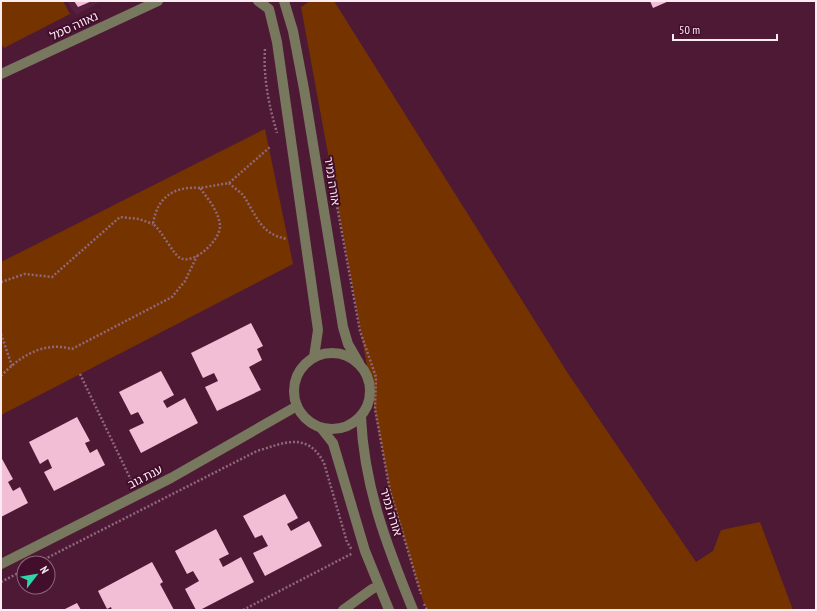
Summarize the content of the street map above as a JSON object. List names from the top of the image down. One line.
{"streets":{"street":["נאווה סמל","אורה נמיר","ענת גוב"]},"crossings":[["אורה נמיר","ענת גוב"]],"scale_bar":"50 m","north":"top right"}
